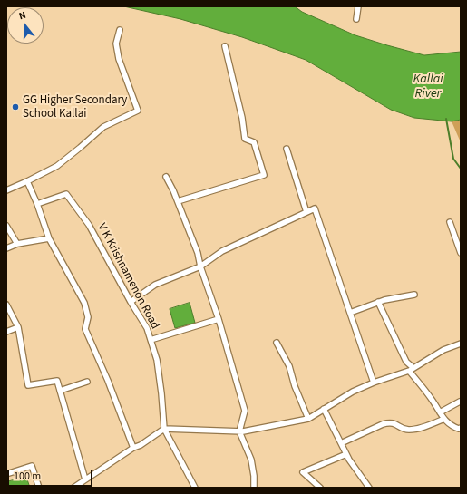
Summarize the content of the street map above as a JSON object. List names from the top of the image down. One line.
{"streets":{"street":["V K Krishnamenon Road"]},"water":["Kallai River"],"places":["GG Higher Secondary School Kallai"],"scale_bar":"100 m","north":"top"}
